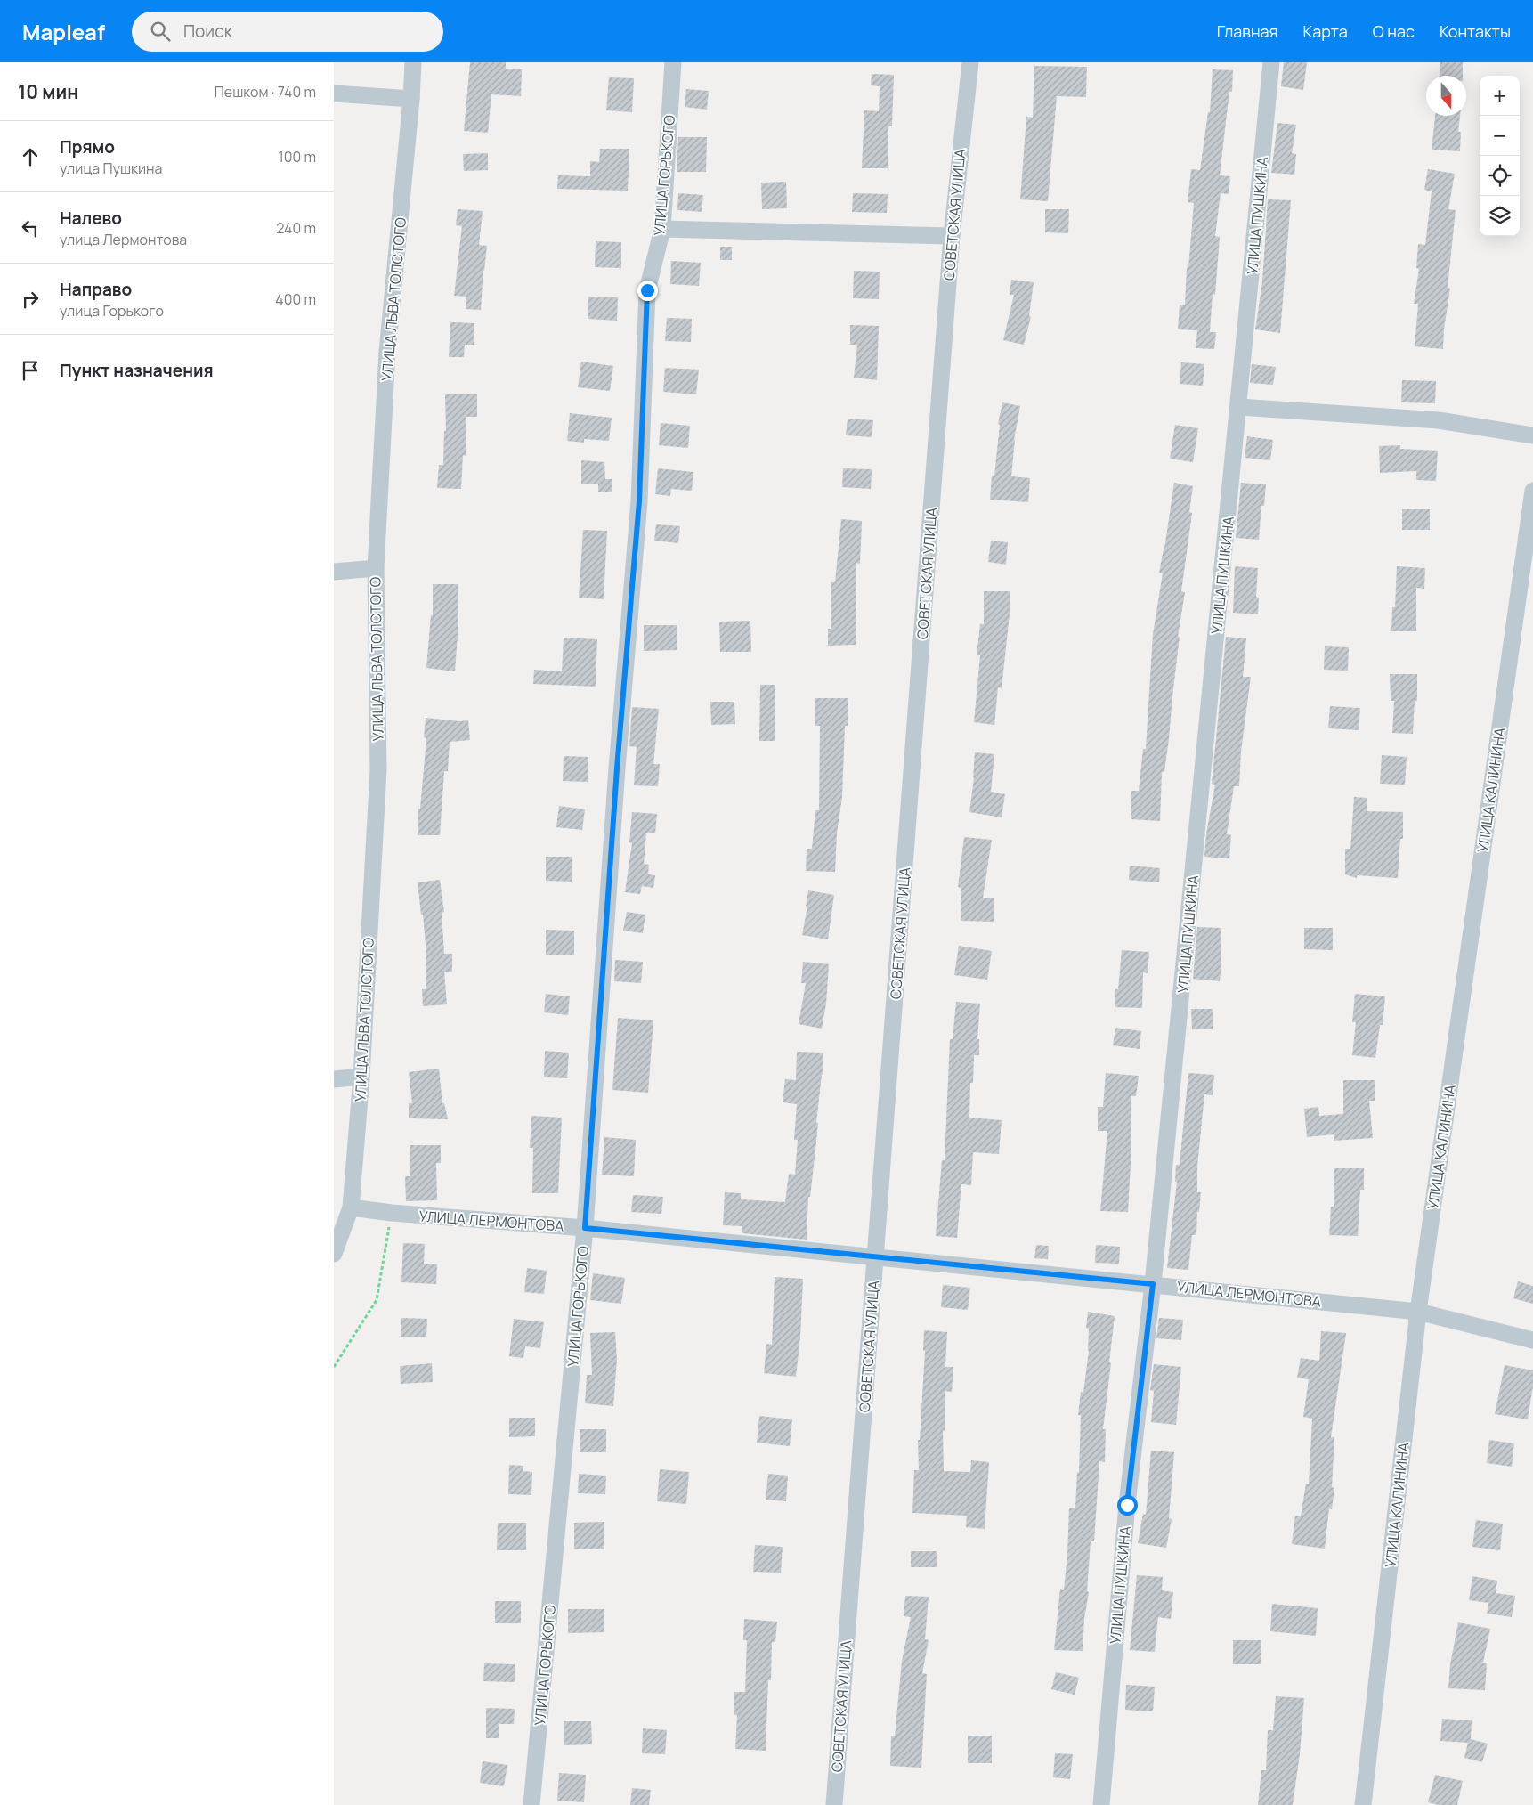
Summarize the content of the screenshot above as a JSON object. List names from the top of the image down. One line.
{"streets":{"street":["УЛИЦА ГОРЬКОГО","СОВЕТСКАЯ УЛИЦА","УЛИЦА ПУШКИНА","УЛИЦА ЛЬВА ТОЛСТОГО","УЛИЦА КАЛИНИНА","УЛИЦА ЛЕРМОНТОВА"]},"crossings":[["УЛИЦА ГОРЬКОГО","УЛИЦА ЛЕРМОНТОВА"],["СОВЕТСКАЯ УЛИЦА","УЛИЦА ЛЕРМОНТОВА"],["УЛИЦА ПУШКИНА","УЛИЦА ЛЕРМОНТОВА"],["УЛИЦА ЛЬВА ТОЛСТОГО","УЛИЦА ЛЕРМОНТОВА"],["УЛИЦА КАЛИНИНА","УЛИЦА ЛЕРМОНТОВА"]],"north":"bottom","page":{"header":"Mapleaf","search":"Поиск","nav":["Главная","Карта","О нас","Контакты"],"heading":["10 мин","Пешком · 740 m"],"map_buttons":["+","−"],"list":[["Прямо","улица Пушкина","100 m"],["Налево","улица Лермонтова","240 m"],["Направо","улица Горького","400 m"],"Пункт назначения"]}}
